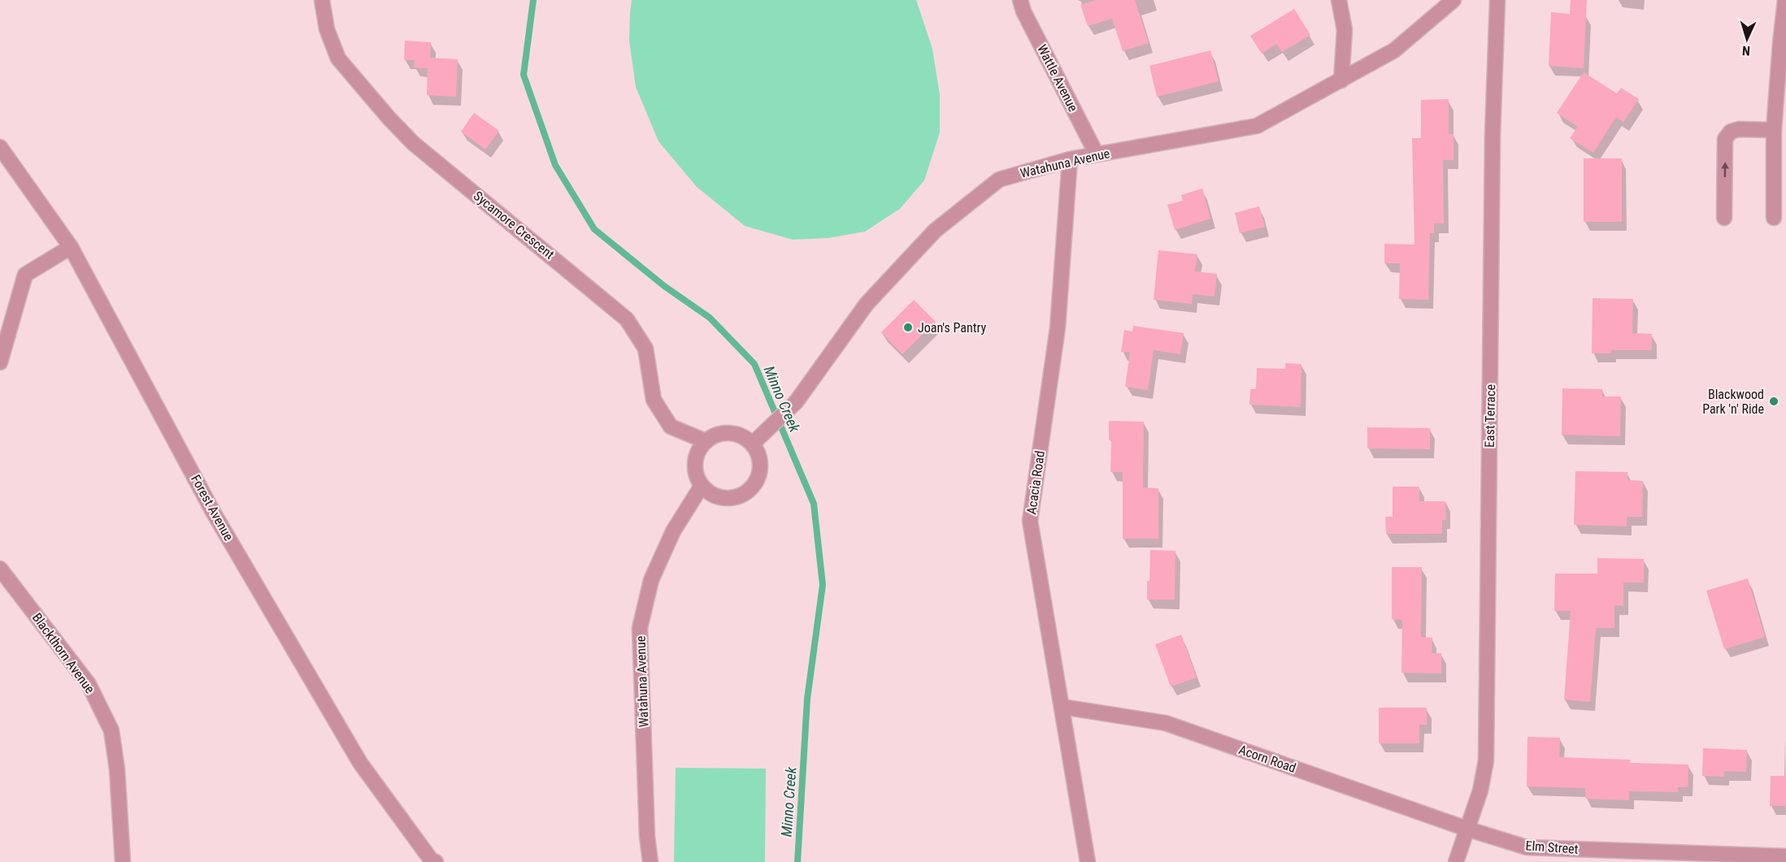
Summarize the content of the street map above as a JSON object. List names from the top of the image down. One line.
{"streets":{"street":["Wattle Avenue","Watahuna Avenue","Sycamore Crescent","East Terrace","Acacia Road","Forest Avenue","Blackthorn Avenue","Acorn Road","Elm Street"]},"crossings":[["Wattle Avenue","Watahuna Avenue"],["Watahuna Avenue","Sycamore Crescent"],["Watahuna Avenue","Acacia Road"],["East Terrace","Acorn Road"],["East Terrace","Elm Street"],["Acacia Road","Acorn Road"],["Acorn Road","Elm Street"]],"water":["Minno Creek"],"places":["Joan's Pantry","Blackwood Park 'n' Ride"],"north":"bottom"}
